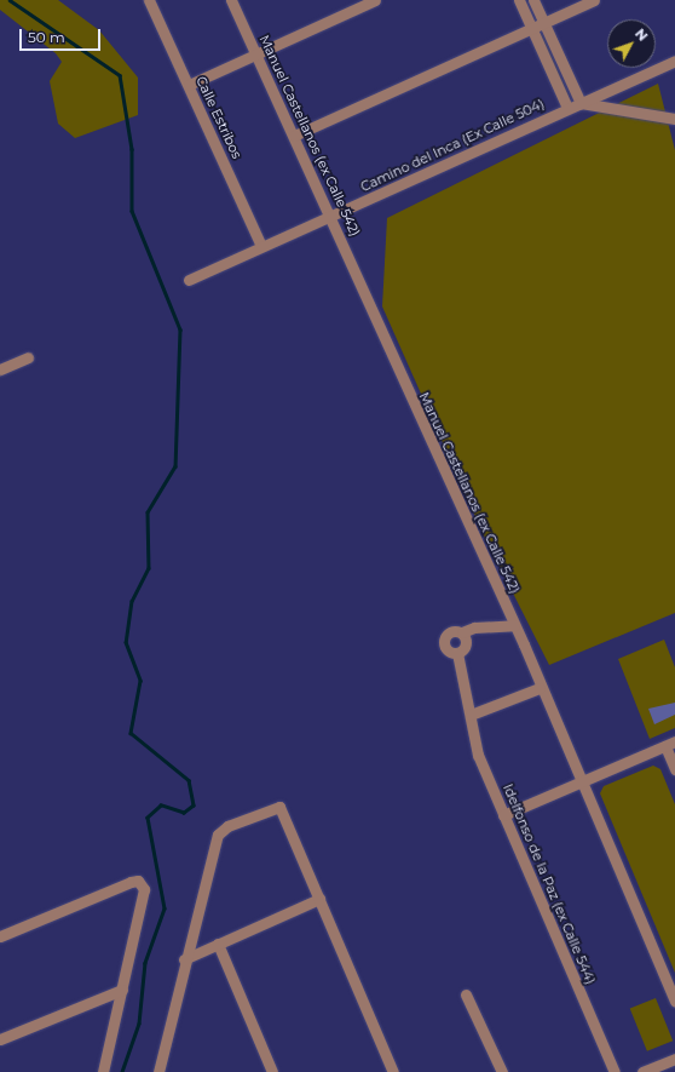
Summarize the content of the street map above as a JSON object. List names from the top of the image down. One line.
{"streets":{"street":["Calle Estribos","Manuel Castellanos (ex Calle 542)","Camino del Inca (Ex Calle 504)","Idelfonso de la Paz (ex Calle 544)"]},"crossings":[["Calle Estribos","Camino del Inca (Ex Calle 504)"],["Manuel Castellanos (ex Calle 542)","Camino del Inca (Ex Calle 504)"]],"scale_bar":"50 m","north":"top right"}
